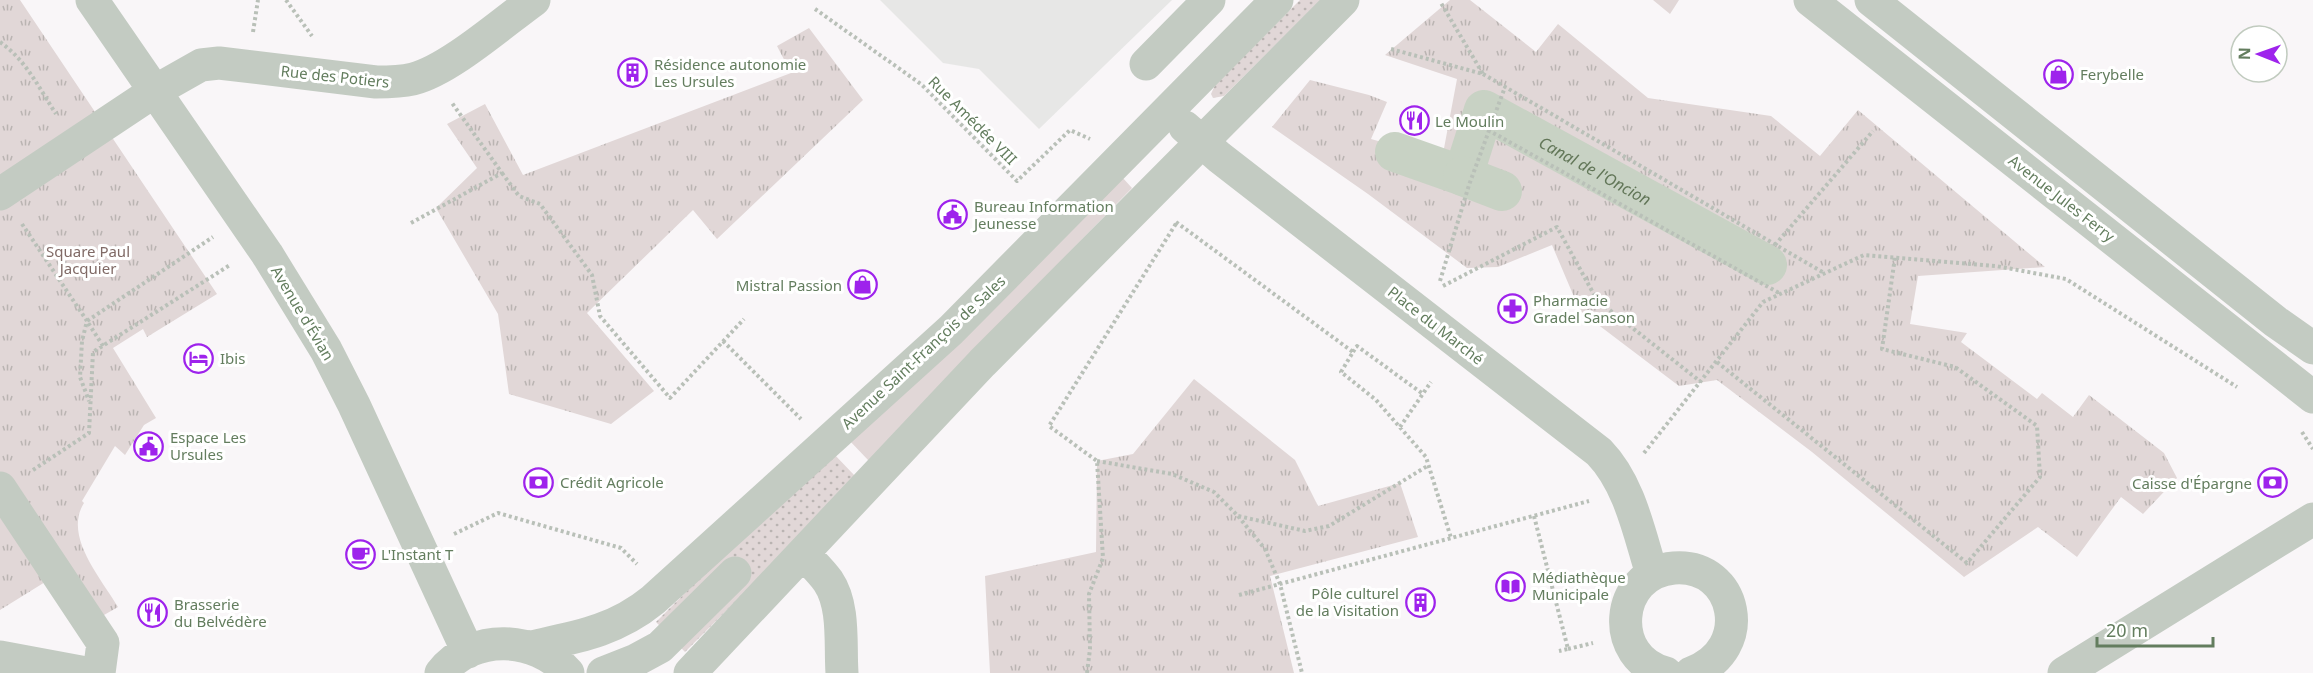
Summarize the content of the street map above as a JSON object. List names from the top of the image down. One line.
{"streets":{"street":["Rue des Potiers","Avenue Jules Ferry","Avenue d'Évian","Place du Marché","Avenue Saint-François de Sales"],"path":["Rue Amédée VIII"]},"crossings":[["Rue des Potiers","Avenue d'Évian"],["Place du Marché","Avenue Saint-François de Sales"]],"water":["Canal de l'Oncion"],"parks":["Square Paul Jacquier"],"places":{"building":["Résidence autonomie Les Ursules","Pôle culturel de la Visitation"],"shop":["Ferybelle","Mistral Passion"],"restaurant":["Le Moulin","Brasserie du Belvédère"],"public building":["Bureau Information Jeunesse","Espace Les Ursules"],"pharmacy":["Pharmacie Gradel Sanson"],"hotel":["Ibis"],"bank":["Crédit Agricole","Caisse d'Épargne"],"cafe":["L'Instant T"],"library":["Médiathèque Municipale"]},"scale_bar":"20 m","north":"left"}
